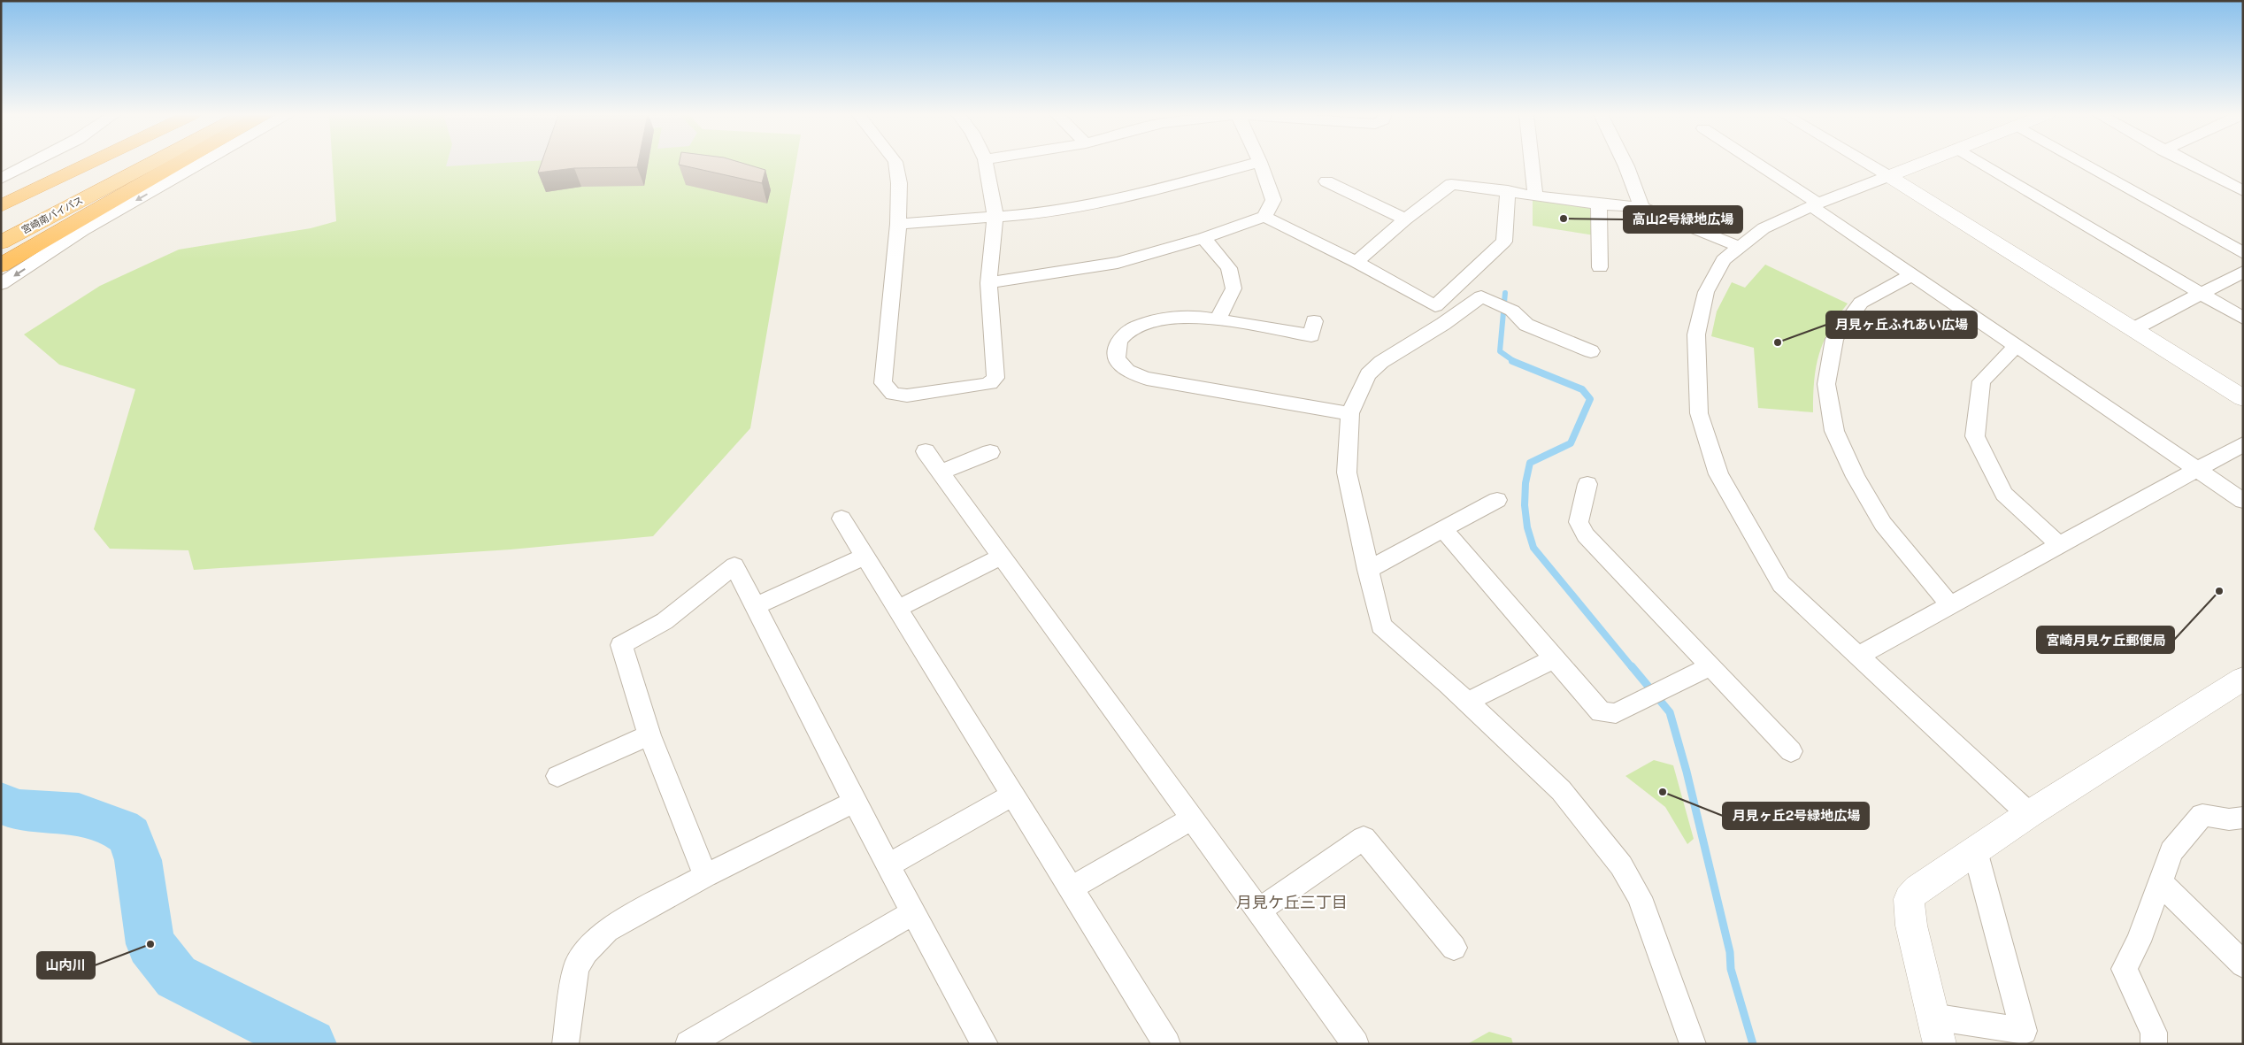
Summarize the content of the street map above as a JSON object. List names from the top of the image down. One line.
{"streets":{"highway":["宮崎南バイパス"]},"districts":["月見ケ丘三丁目"],"places":["高山2号緑地広場","月見ヶ丘ふれあい広場","宮崎月見ケ丘郵便局","月見ヶ丘2号緑地広場","山内川"]}
